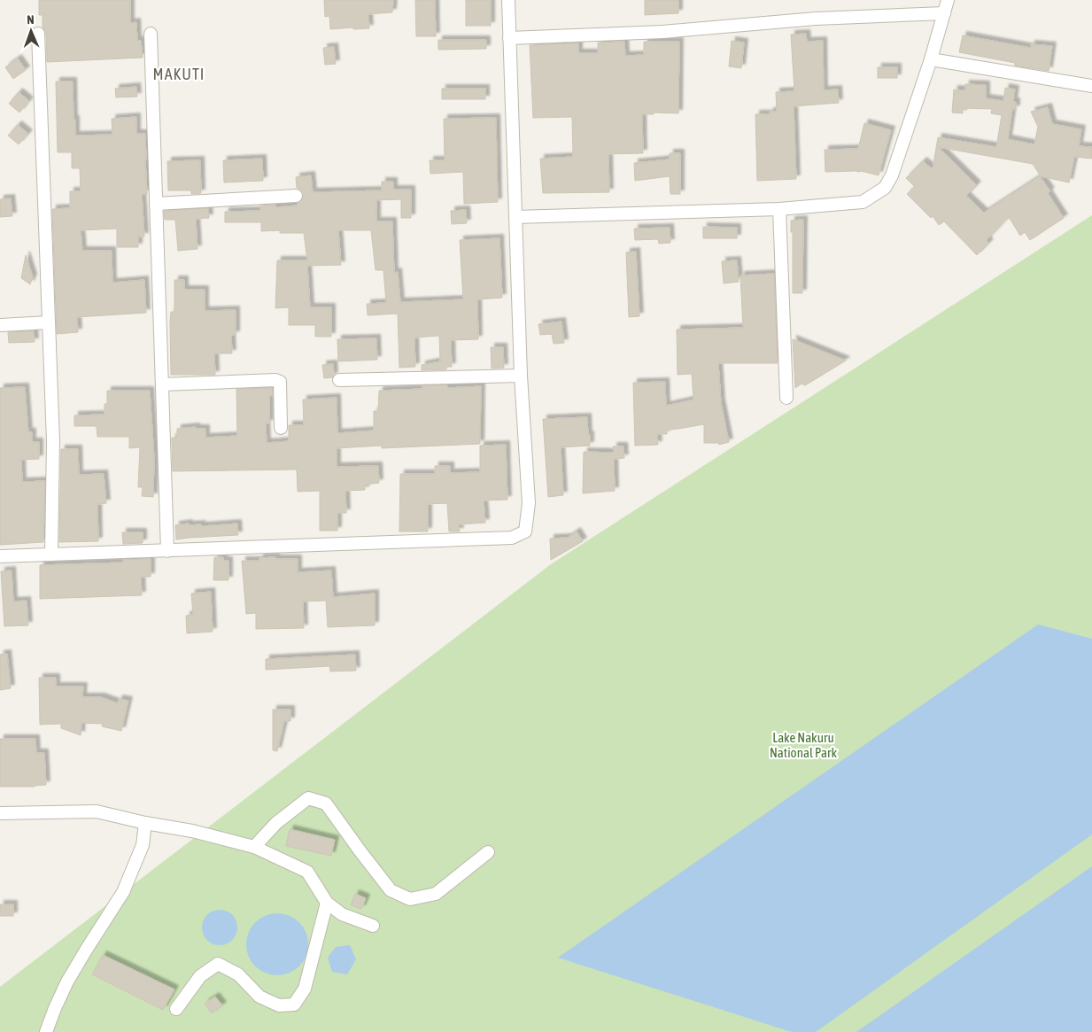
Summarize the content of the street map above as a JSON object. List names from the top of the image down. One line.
{"districts":["MAKUTI"],"parks":["Lake Nakuru National Park"],"north":"top"}
